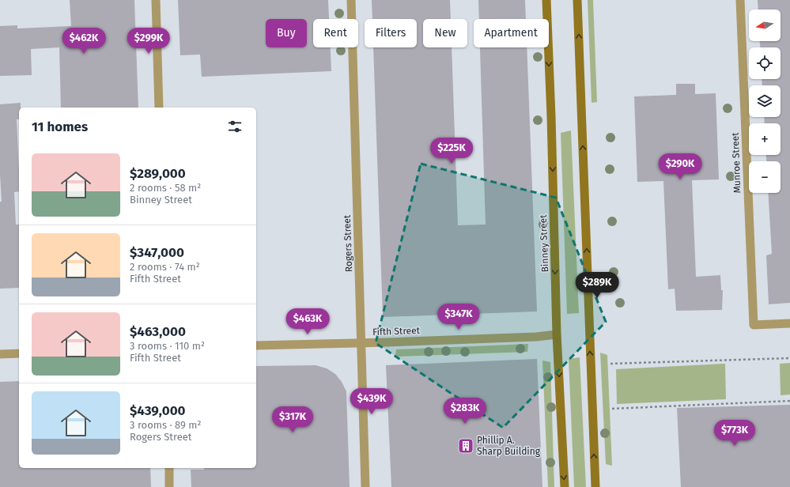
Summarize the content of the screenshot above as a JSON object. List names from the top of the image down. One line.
{"streets":{"main road":["Binney Street"],"street":["Munroe Street","Rogers Street","Fifth Street"]},"crossings":[["Rogers Street","Fifth Street"],["Binney Street","Fifth Street"]],"places":{"building":["Phillip A. Sharp Building"]},"north":"left","page":{"map_buttons":["+","−"],"chip":["Buy","Rent","Filters","New","Apartment"],"price":["$462K","$299K","$225K","$290K","$289K","$347K","$463K","$439K","$283K","$317K","$773K"],"heading":"11 homes","list":[{"name":"$289,000","note":"2 rooms · 58 m² · Binney Street"},{"name":"$347,000","note":"2 rooms · 74 m² · Fifth Street"},{"name":"$463,000","note":"3 rooms · 110 m² · Fifth Street"},{"name":"$439,000","note":"3 rooms · 89 m² · Rogers Street"}]}}
